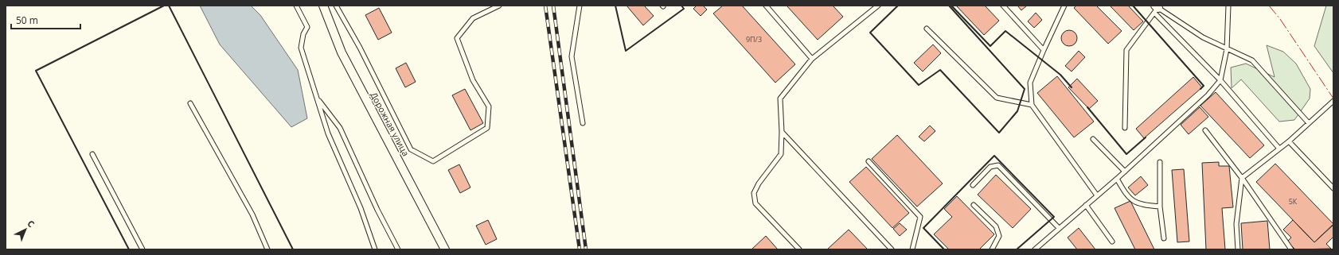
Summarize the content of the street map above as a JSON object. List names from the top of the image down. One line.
{"streets":{"street":["Дорожная улица"]},"house_numbers":["9П/3","5К"],"scale_bar":"50 m","north":"top right"}
